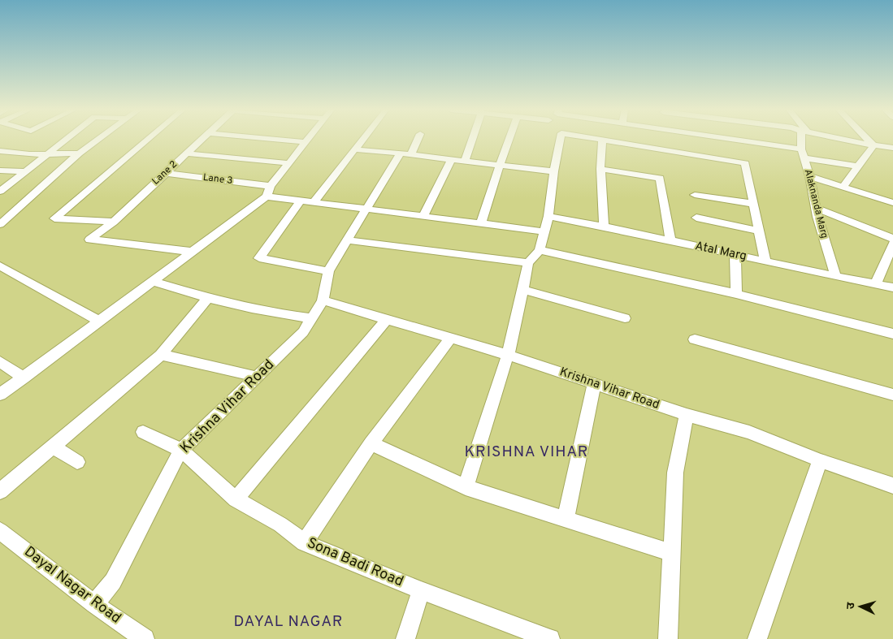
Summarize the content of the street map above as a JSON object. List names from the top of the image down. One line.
{"streets":{"street":["Lane 2","Lane 3","Alaknanda Marg","Atal Marg","Krishna Vihar Road","Sona Badi Road","Dayal Nagar Road"]},"crossings":[["Lane 2","Lane 3"],["Lane 3","Krishna Vihar Road"],["Alaknanda Marg","Atal Marg"],["Krishna Vihar Road","Sona Badi Road"],["Krishna Vihar Road","Dayal Nagar Road"]],"districts":["KRISHNA VIHAR","DAYAL NAGAR"],"north":"left"}
